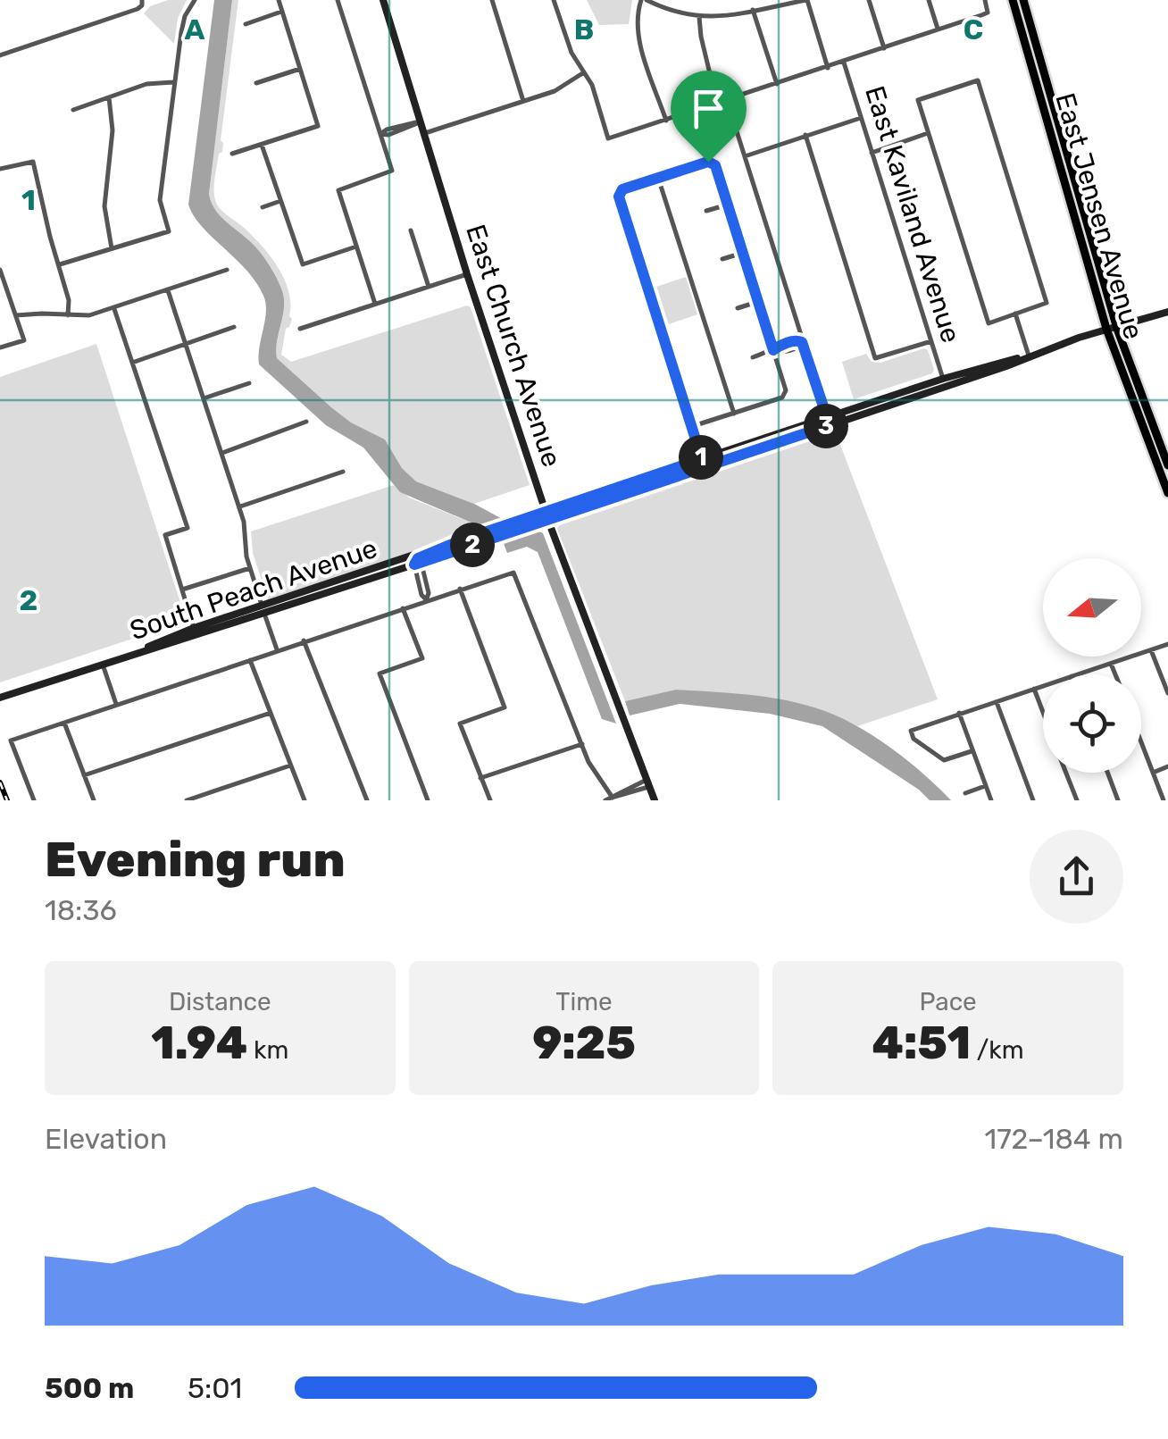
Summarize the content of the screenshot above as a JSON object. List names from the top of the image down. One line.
{"streets":{"main road":["East Jensen Avenue"],"street":["East Kaviland Avenue","East Church Avenue","South Peach Avenue"]},"crossings":[["East Kaviland Avenue","South Peach Avenue"],["East Jensen Avenue","South Peach Avenue"],["East Church Avenue","South Peach Avenue"]],"north":"left","page":{"pins":["3","1","2"],"heading":["Evening run","18:36"],"stats":[["Distance","1.94 km"],["Time","9:25"],["Pace","4:51 /km"]],"chart":["Elevation","172–184 m"],"list":[{"name":"500 m","note":"5:01"}]},"grid":{"columns":["A","B","C"],"rows":["1","2"]}}
